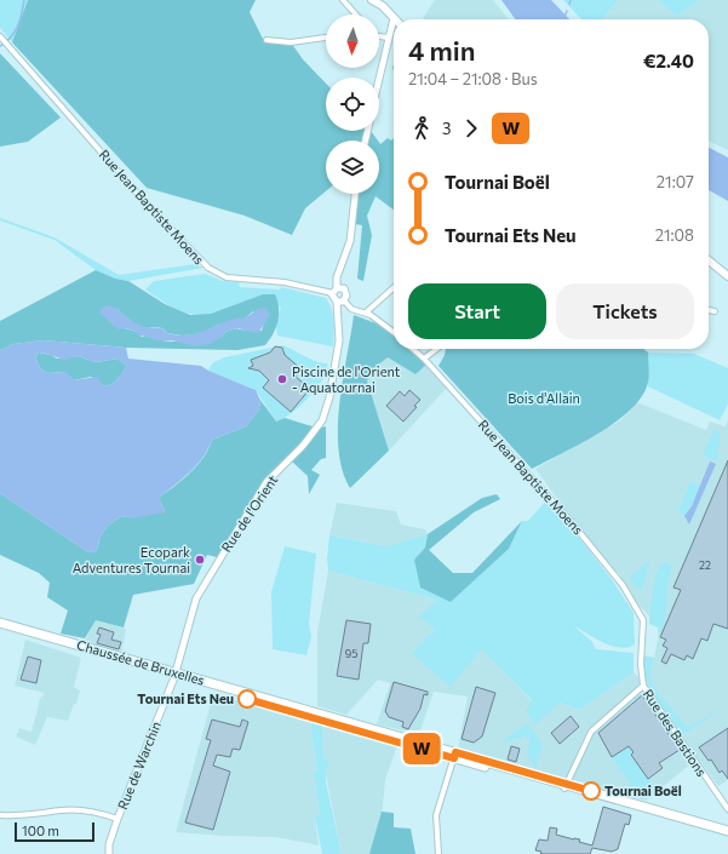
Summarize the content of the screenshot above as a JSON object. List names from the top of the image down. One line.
{"streets":{"main road":["Chaussée de Bruxelles"],"street":["Rue Jean Baptiste Moens","Rue de l'Orient","Rue des Bastions","Rue de Warchin"]},"crossings":[["Rue Jean Baptiste Moens","Rue de l'Orient"],["Rue Jean Baptiste Moens","Rue des Bastions"],["Rue de l'Orient","Chaussée de Bruxelles"],["Rue de l'Orient","Rue de Warchin"],["Chaussée de Bruxelles","Rue de Warchin"]],"parks":["Bois d'Allain"],"places":["Piscine de l'Orient - Aquatournai","Ecopark Adventures Tournai","Tournai Ets Neu","Tournai Boël"],"lines":["bus line W"],"house_numbers":["22","95"],"scale_bar":"100 m","north":"bottom","page":{"on_map":"W","heading":["4 min","21:04 – 21:08 · Bus","€2.40"],"legs":["3","W"],"list":[{"name":"Tournai Boël","value":"21:07"},{"name":"Tournai Ets Neu","value":"21:08"}],"buttons":["Start","Tickets"],"scale":"100 m"}}
